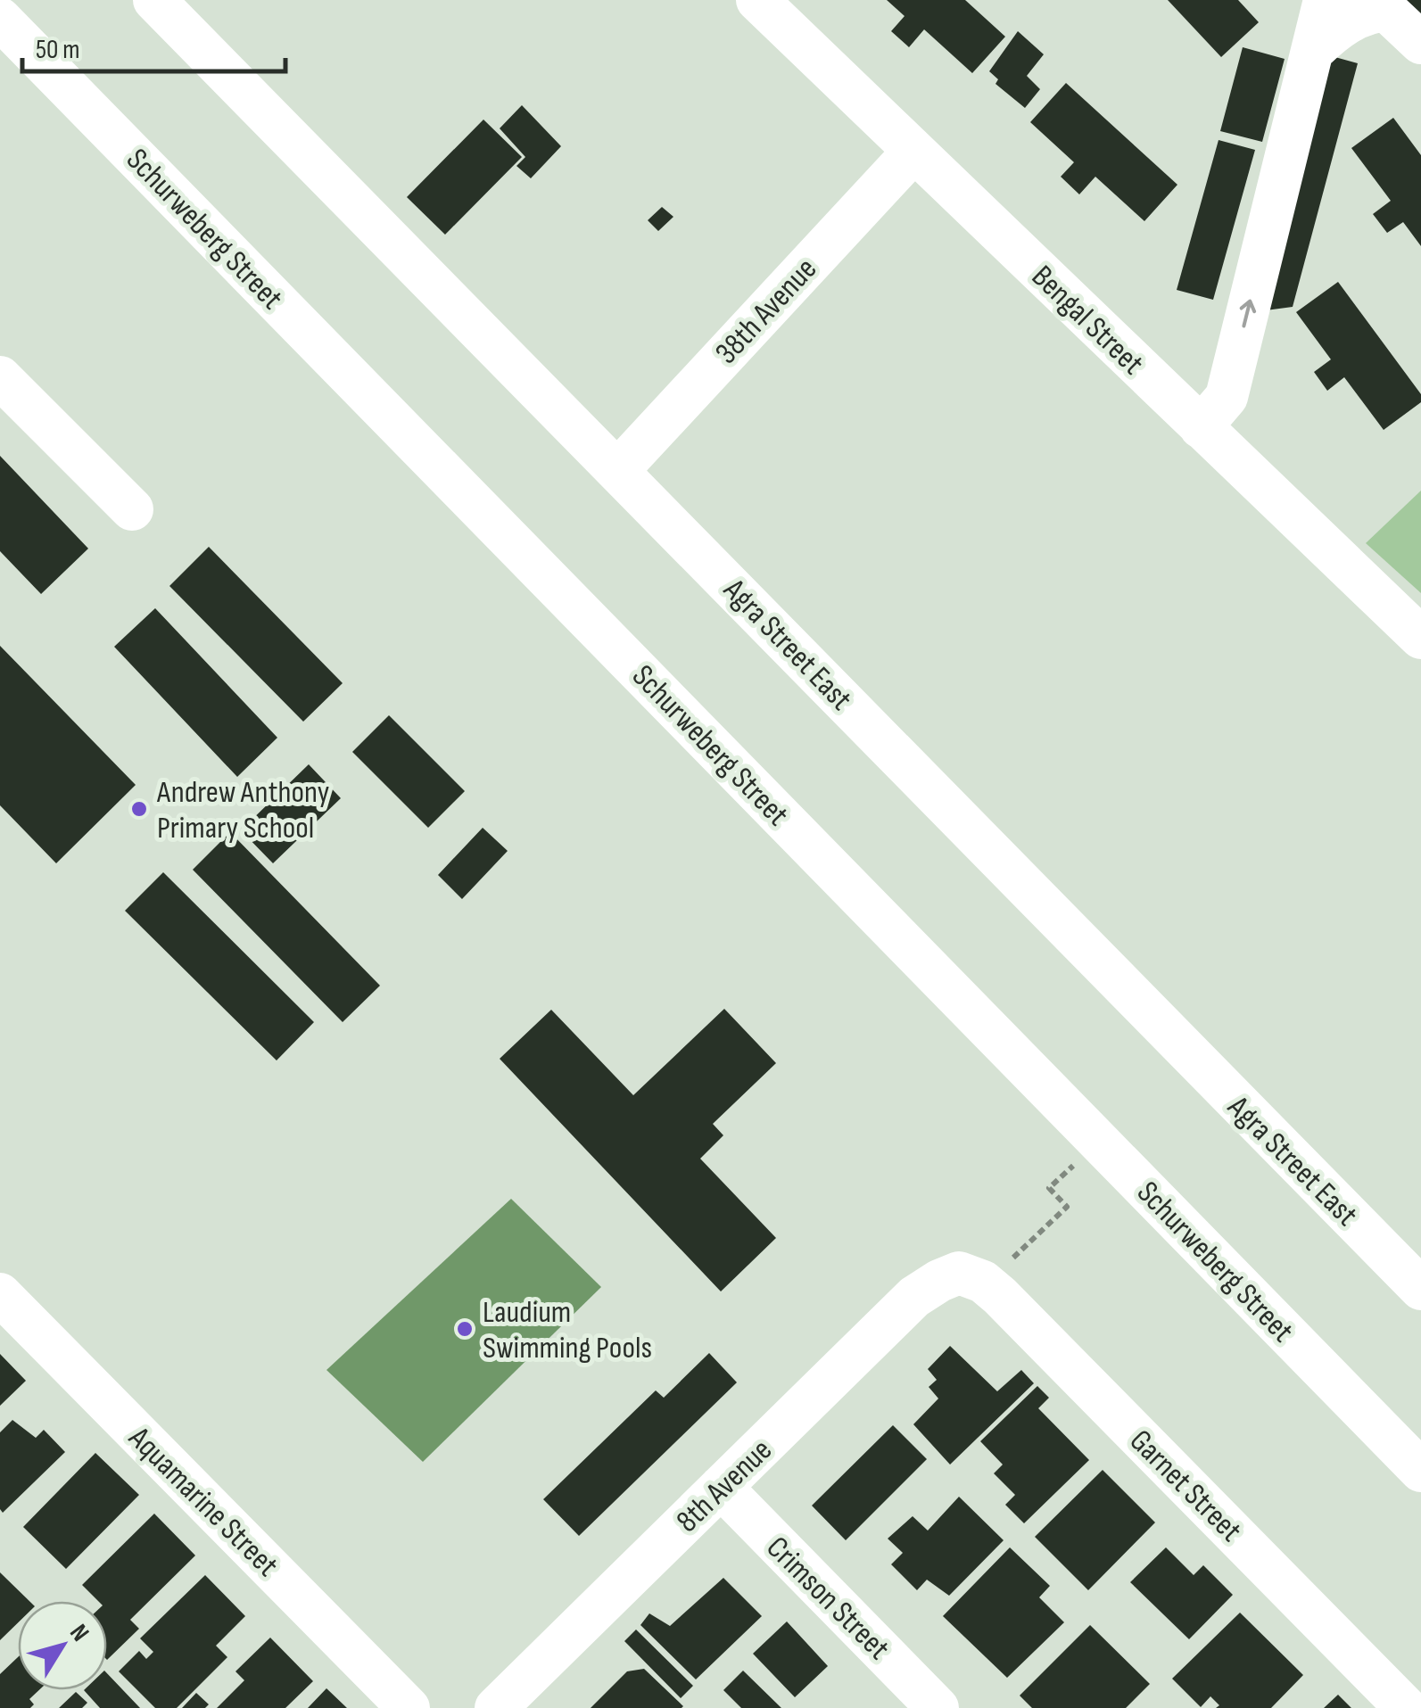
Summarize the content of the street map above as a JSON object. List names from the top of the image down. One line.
{"streets":{"street":["Schurweberg Street","38th Avenue","Bengal Street","Agra Street East","8th Avenue","Garnet Street","Aquamarine Street","Crimson Street"]},"crossings":[["38th Avenue","Bengal Street"],["38th Avenue","Agra Street East"],["8th Avenue","Garnet Street"],["8th Avenue","Crimson Street"]],"places":["Andrew Anthony Primary School","Laudium Swimming Pools"],"scale_bar":"50 m","north":"top right"}
